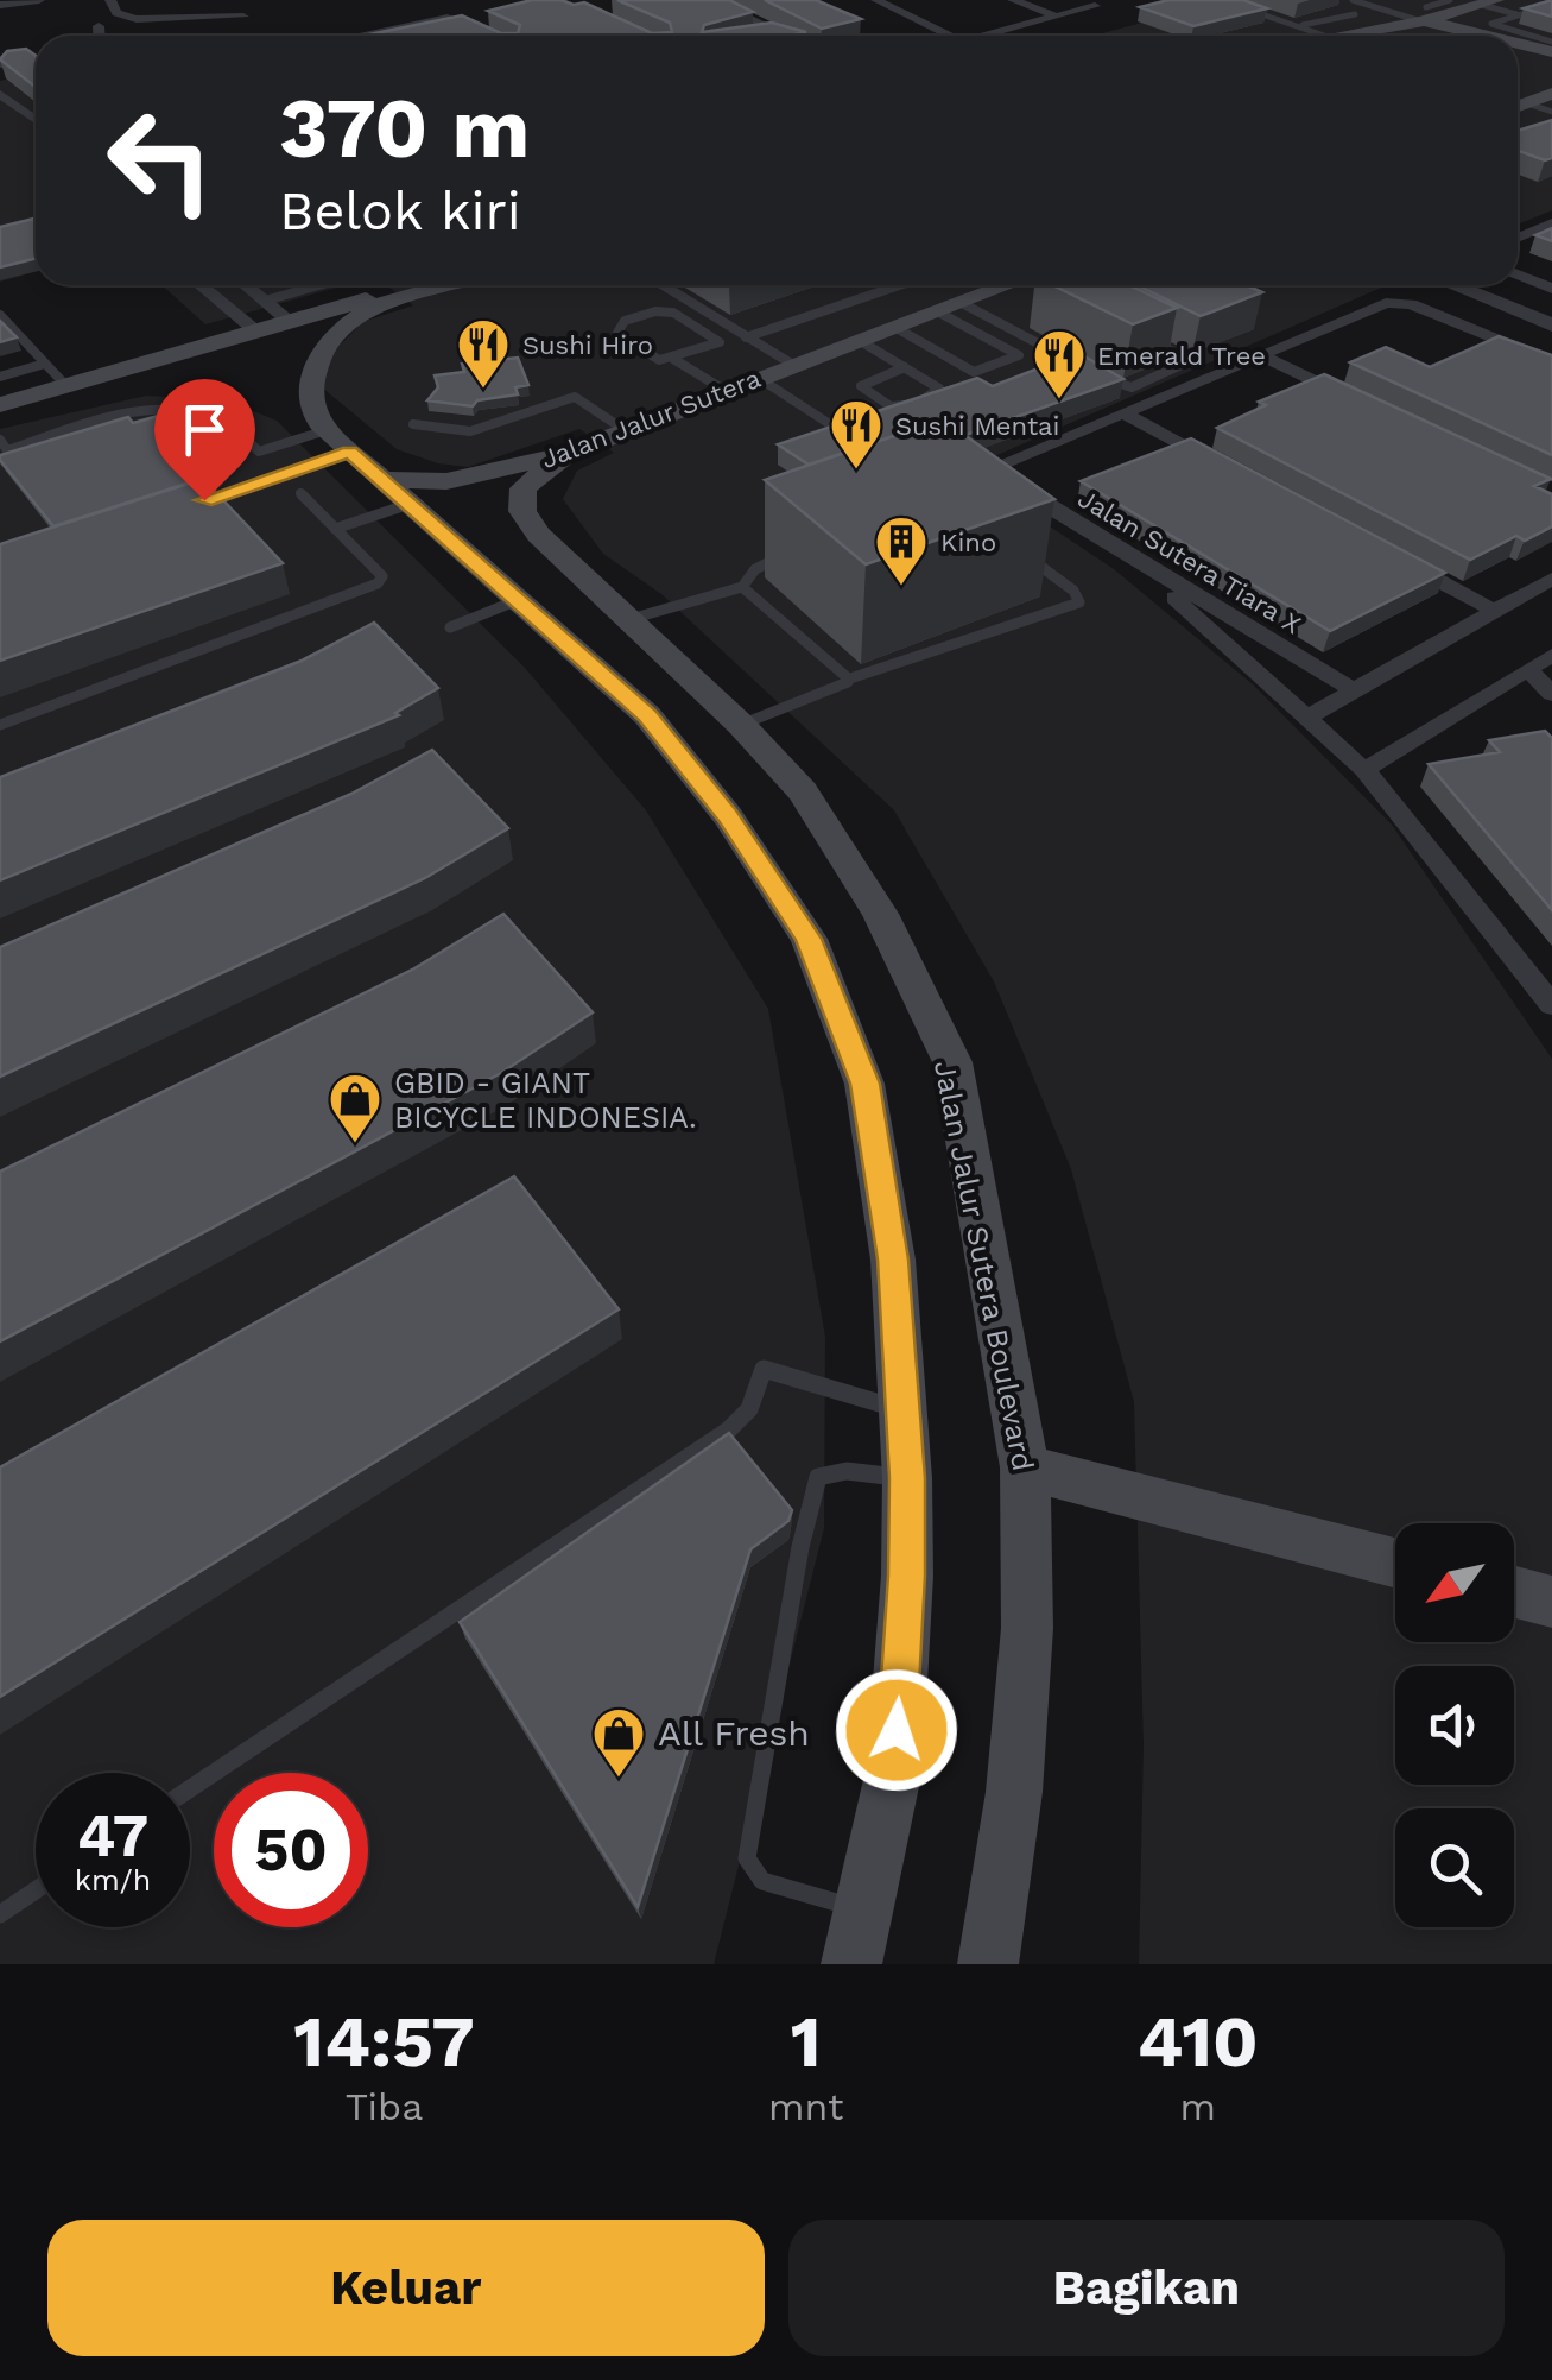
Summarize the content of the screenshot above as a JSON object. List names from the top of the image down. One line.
{"streets":{"main road":["Jalan Jalur Sutera","Jalan Jalur Sutera Boulevard"],"street":["Jalan Sutera Tiara X"]},"crossings":[["Jalan Jalur Sutera","Jalan Jalur Sutera Boulevard"]],"places":{"restaurant":["Sushi Hiro","Emerald Tree","Sushi Mentai"],"building":["Kino"],"shop":["GBID - GIANT BICYCLE INDONESIA.","All Fresh"]},"north":"bottom left","page":{"turn":["370 m","Belok kiri"],"speed":"47 km/h","limit":"50","eta":["14:57","Tiba","1","mnt","410","m"],"buttons":["Keluar","Bagikan"]}}
